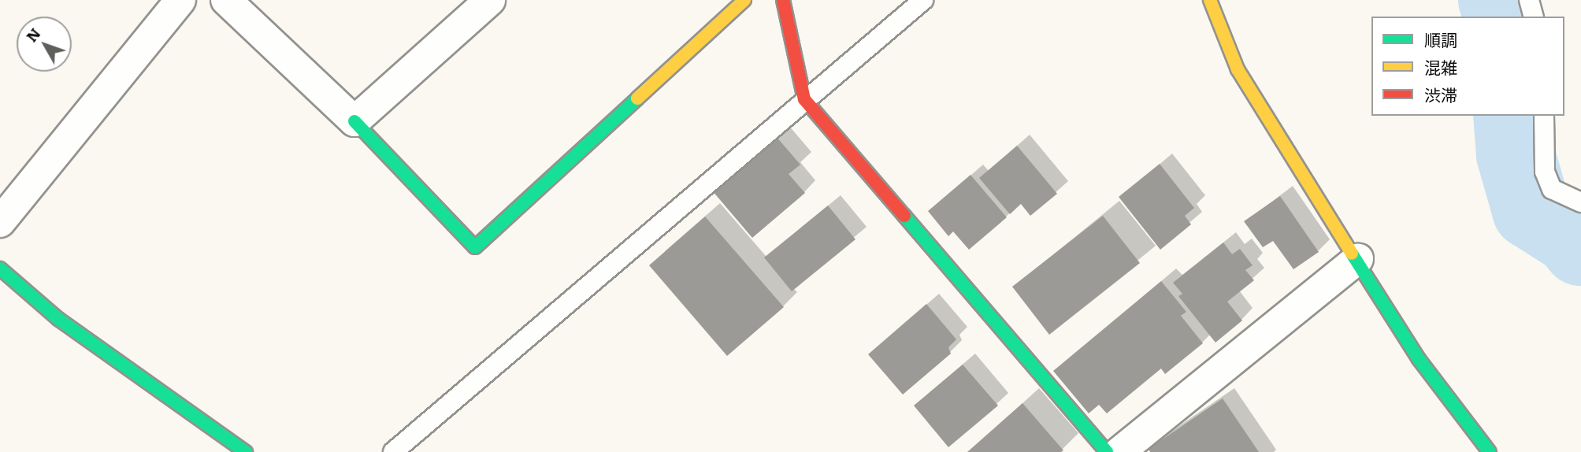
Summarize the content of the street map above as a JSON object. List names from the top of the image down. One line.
{"legend":["順調","混雑","渋滞"],"north":"top left"}
